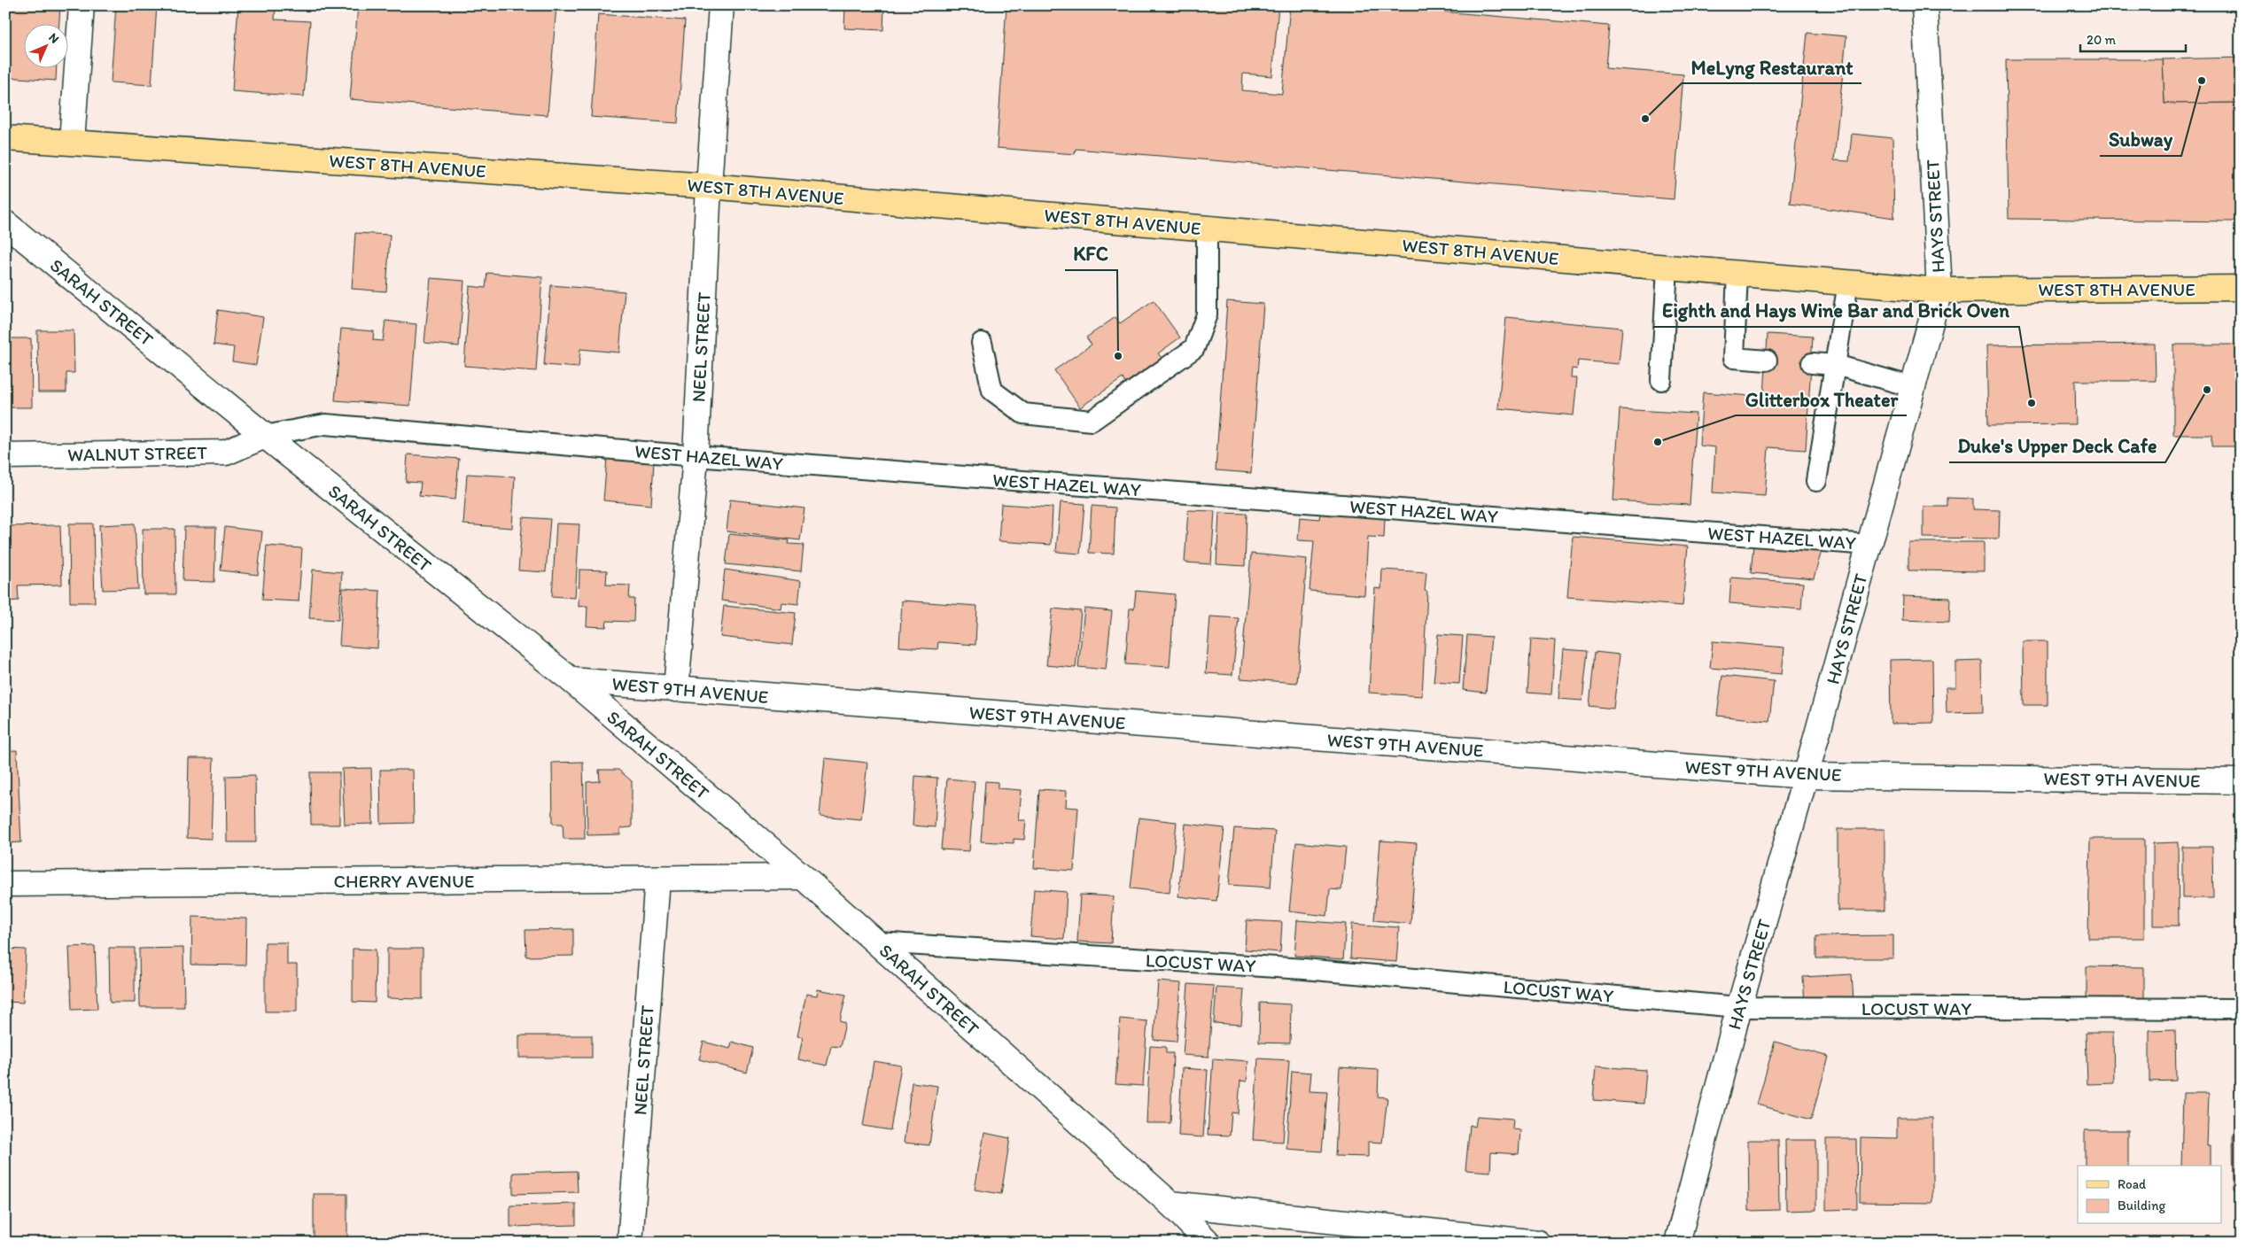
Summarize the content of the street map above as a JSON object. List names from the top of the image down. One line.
{"streets":{"main road":["WEST 8TH AVENUE"],"street":["HAYS STREET","SARAH STREET","NEEL STREET","WALNUT STREET","WEST 9TH AVENUE","CHERRY AVENUE"],"lane":["WEST HAZEL WAY","LOCUST WAY"]},"crossings":[["WEST 8TH AVENUE","HAYS STREET"],["WEST 8TH AVENUE","NEEL STREET"],["HAYS STREET","WEST HAZEL WAY"],["HAYS STREET","WEST 9TH AVENUE"],["HAYS STREET","LOCUST WAY"],["SARAH STREET","WALNUT STREET"],["SARAH STREET","WEST HAZEL WAY"],["SARAH STREET","WEST 9TH AVENUE"],["SARAH STREET","CHERRY AVENUE"],["SARAH STREET","LOCUST WAY"],["NEEL STREET","WEST HAZEL WAY"],["NEEL STREET","WEST 9TH AVENUE"],["NEEL STREET","CHERRY AVENUE"],["WALNUT STREET","WEST HAZEL WAY"]],"places":["Subway","MeLyng Restaurant","KFC","Duke's Upper Deck Cafe","Eighth and Hays Wine Bar and Brick Oven","Glitterbox Theater"],"legend":["Road","Building"],"scale_bar":"20 m","north":"top right"}
